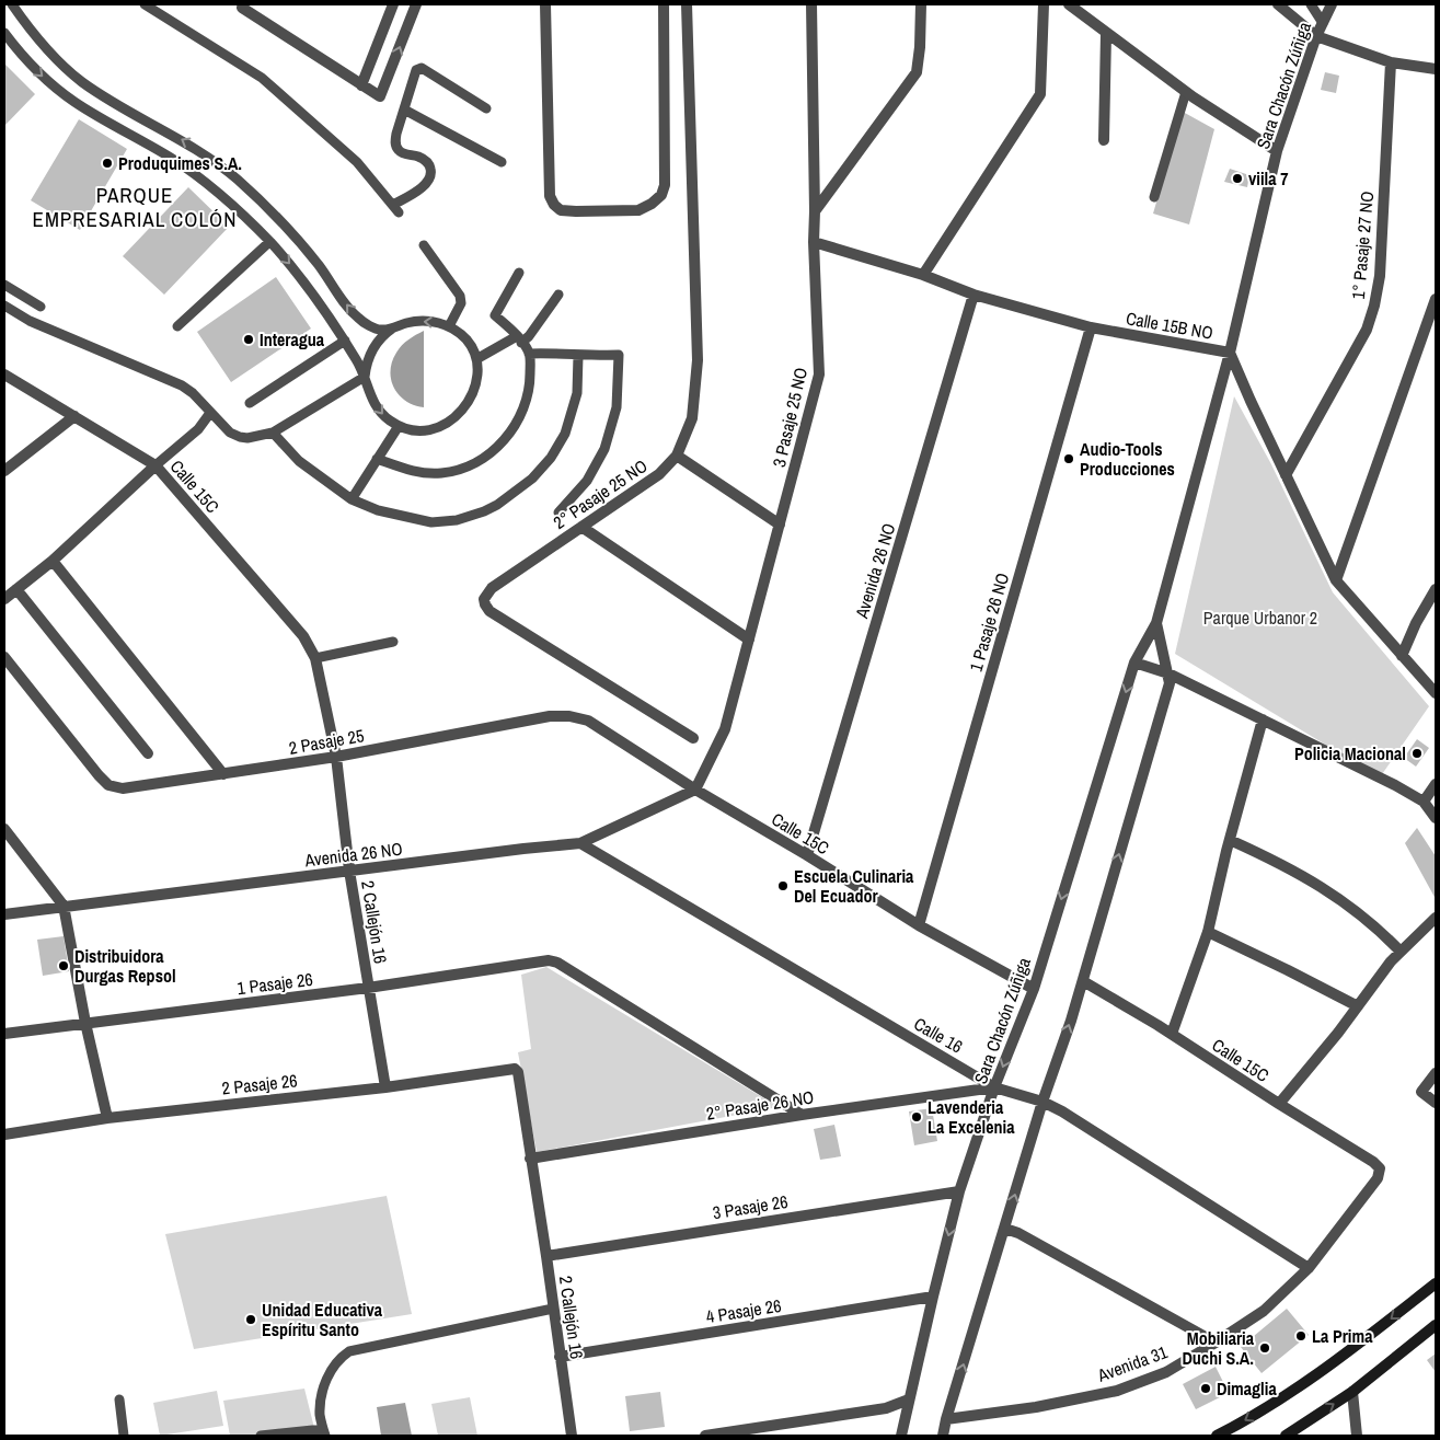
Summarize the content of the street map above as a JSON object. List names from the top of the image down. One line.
{"streets":{"street":["Sara Chacón Zúñiga","1° Pasaje 27 NO","Calle 15B NO","3 Pasaje 25 NO","Calle 15C","2° Pasaje 25 NO","Avenida 26 NO","1 Pasaje 26 NO","2 Pasaje 25","2 Callejón 16","1 Pasaje 26","Calle 16","2 Pasaje 26","2° Pasaje 26 NO","3 Pasaje 26","4 Pasaje 26","Avenida 31"]},"crossings":[["Sara Chacón Zúñiga","Calle 15B NO"],["Sara Chacón Zúñiga","Calle 15C"],["Sara Chacón Zúñiga","Calle 16"],["Sara Chacón Zúñiga","2° Pasaje 26 NO"],["Sara Chacón Zúñiga","3 Pasaje 26"],["Sara Chacón Zúñiga","4 Pasaje 26"],["Sara Chacón Zúñiga","Avenida 31"],["1° Pasaje 27 NO","Calle 15B NO"],["Calle 15B NO","3 Pasaje 25 NO"],["Calle 15B NO","Avenida 26 NO"],["Calle 15B NO","1 Pasaje 26 NO"],["3 Pasaje 25 NO","Calle 15C"],["3 Pasaje 25 NO","Avenida 26 NO"],["Calle 15C","Avenida 26 NO"],["Calle 15C","1 Pasaje 26 NO"],["Calle 15C","2 Pasaje 25"],["Calle 15C","2 Callejón 16"],["Calle 15C","Avenida 31"],["Avenida 26 NO","2 Callejón 16"],["Avenida 26 NO","Calle 16"],["2 Pasaje 25","2 Callejón 16"],["2 Callejón 16","1 Pasaje 26"],["2 Callejón 16","2 Pasaje 26"],["2 Callejón 16","2° Pasaje 26 NO"],["2 Callejón 16","3 Pasaje 26"],["2 Callejón 16","4 Pasaje 26"],["1 Pasaje 26","2° Pasaje 26 NO"],["Calle 16","2° Pasaje 26 NO"],["Calle 16","Avenida 31"]],"districts":["PARQUE EMPRESARIAL COLÓN"],"parks":["Parque Urbanor 2"],"places":["Produquimes S.A.","viila 7","Interagua","Audio-Tools Producciones","Policia Macional","Escuela Culinaria Del Ecuador","Distribuidora Durgas Repsol","Lavenderia La Excelenia","Unidad Educativa Espíritu Santo","La Prima","Mobiliaria Duchi S.A.","Dimaglia"]}
